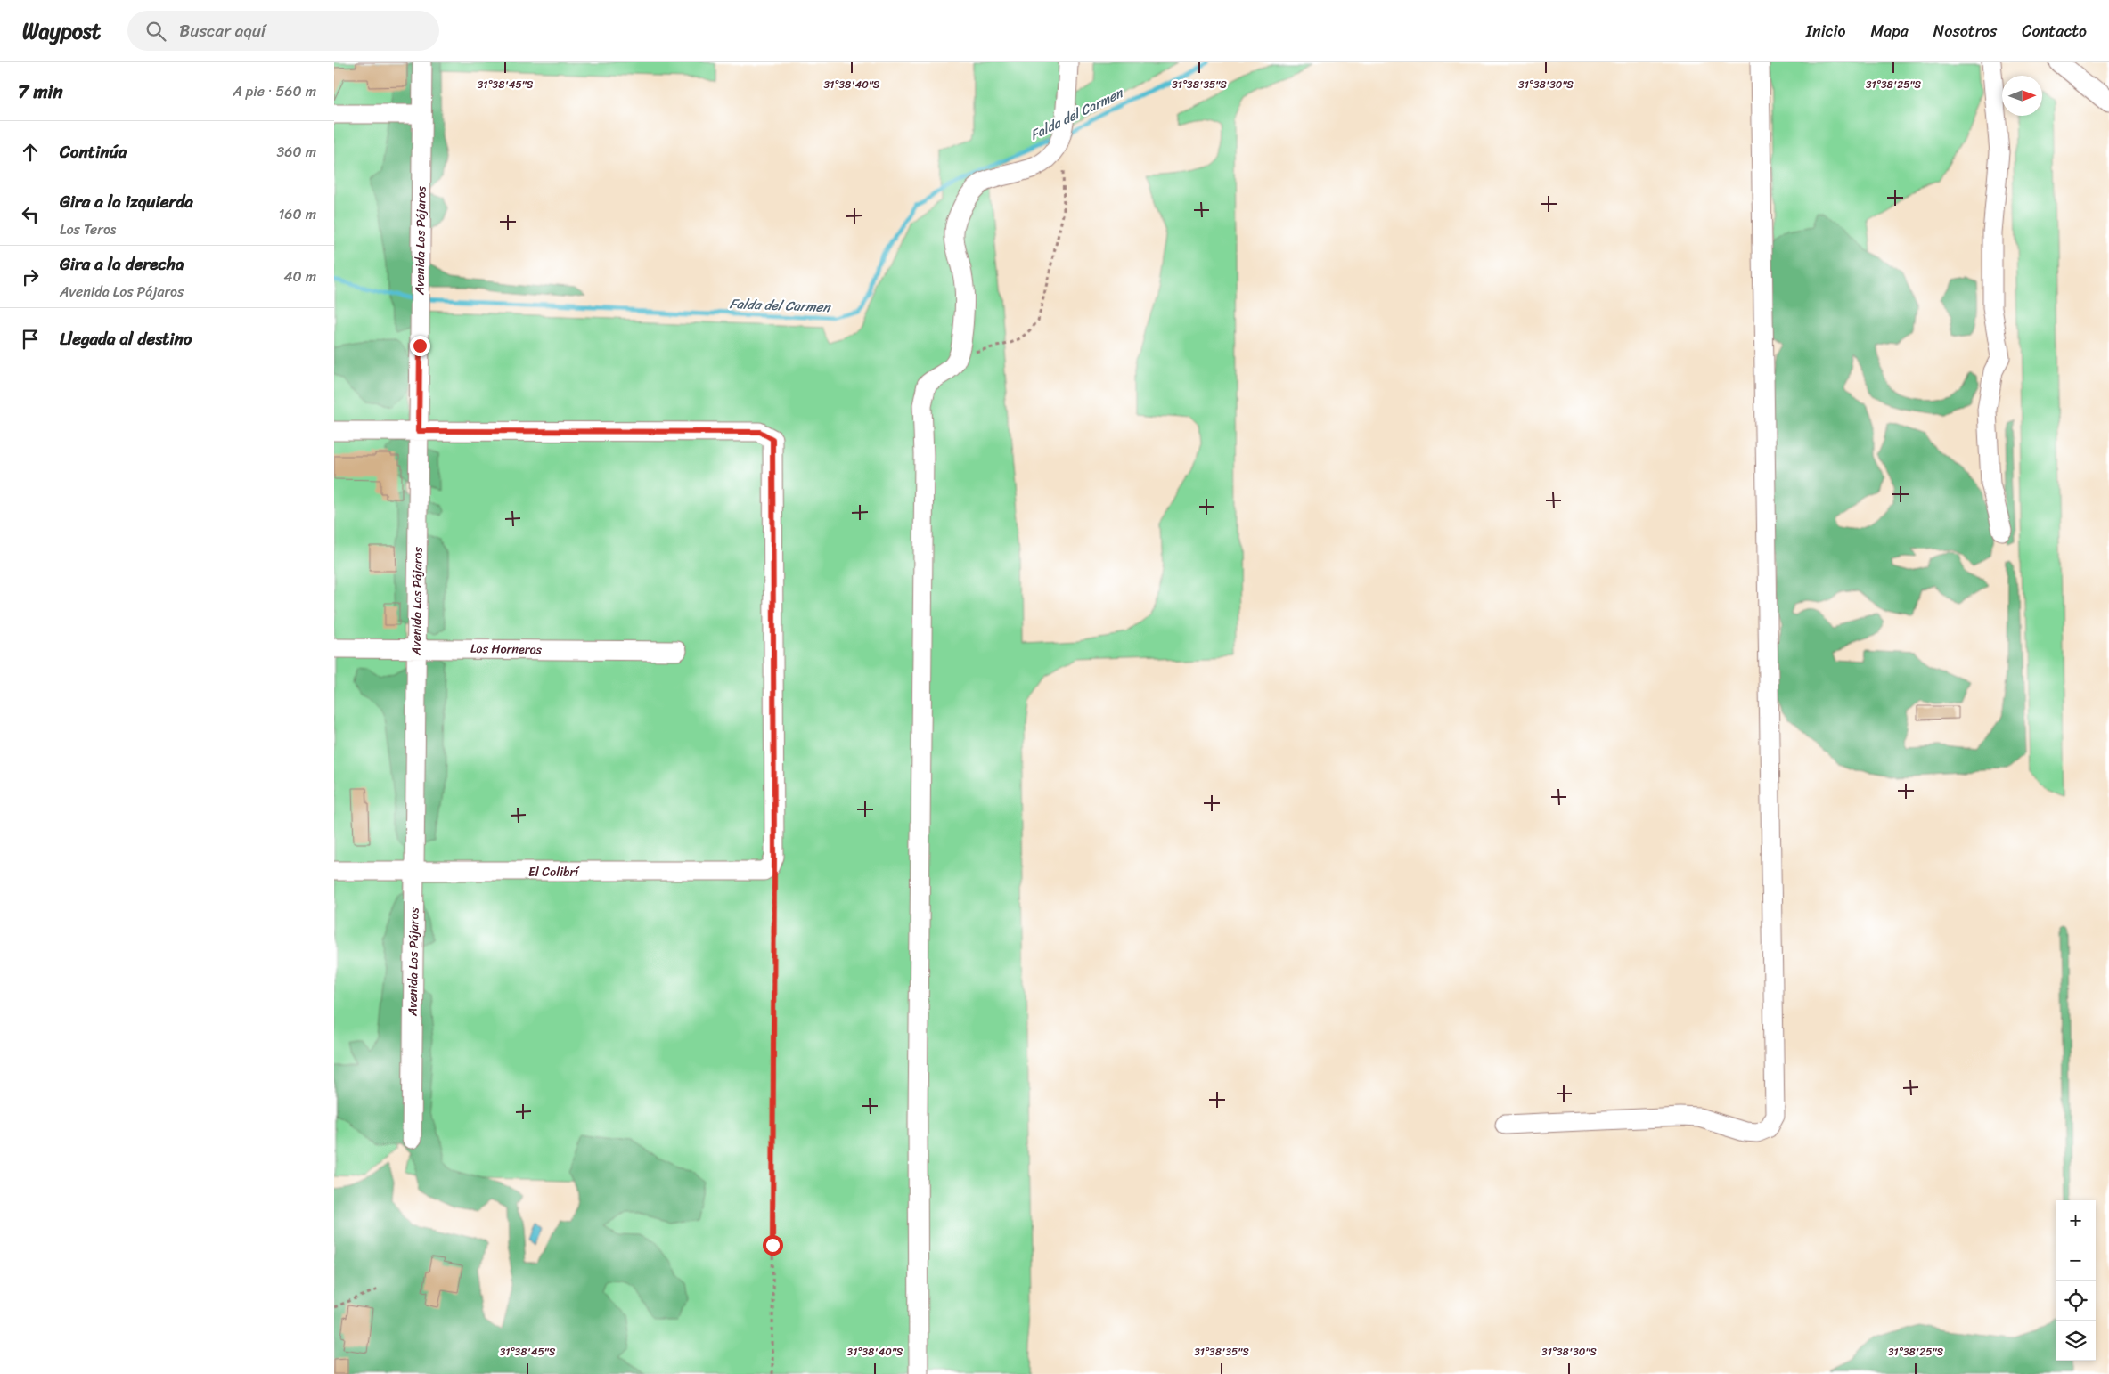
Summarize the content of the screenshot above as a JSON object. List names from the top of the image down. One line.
{"streets":{"street":["Avenida Los Pájaros","Los Horneros","El Colibrí"]},"crossings":[["Avenida Los Pájaros","Los Horneros"],["Avenida Los Pájaros","El Colibrí"]],"water":["Falda del Carmen"],"north":"right","page":{"header":"Waypost","search":"Buscar aquí","nav":["Inicio","Mapa","Nosotros","Contacto"],"heading":["7 min","A pie · 560 m"],"list":[["Continúa","360 m"],["Gira a la izquierda","Los Teros","160 m"],["Gira a la derecha","Avenida Los Pájaros","40 m"],"Llegada al destino"],"map_buttons":["+","−"]},"coordinates":["31°38'45\"S","31°38'40\"S","31°38'35\"S","31°38'30\"S","31°38'25\"S"]}
